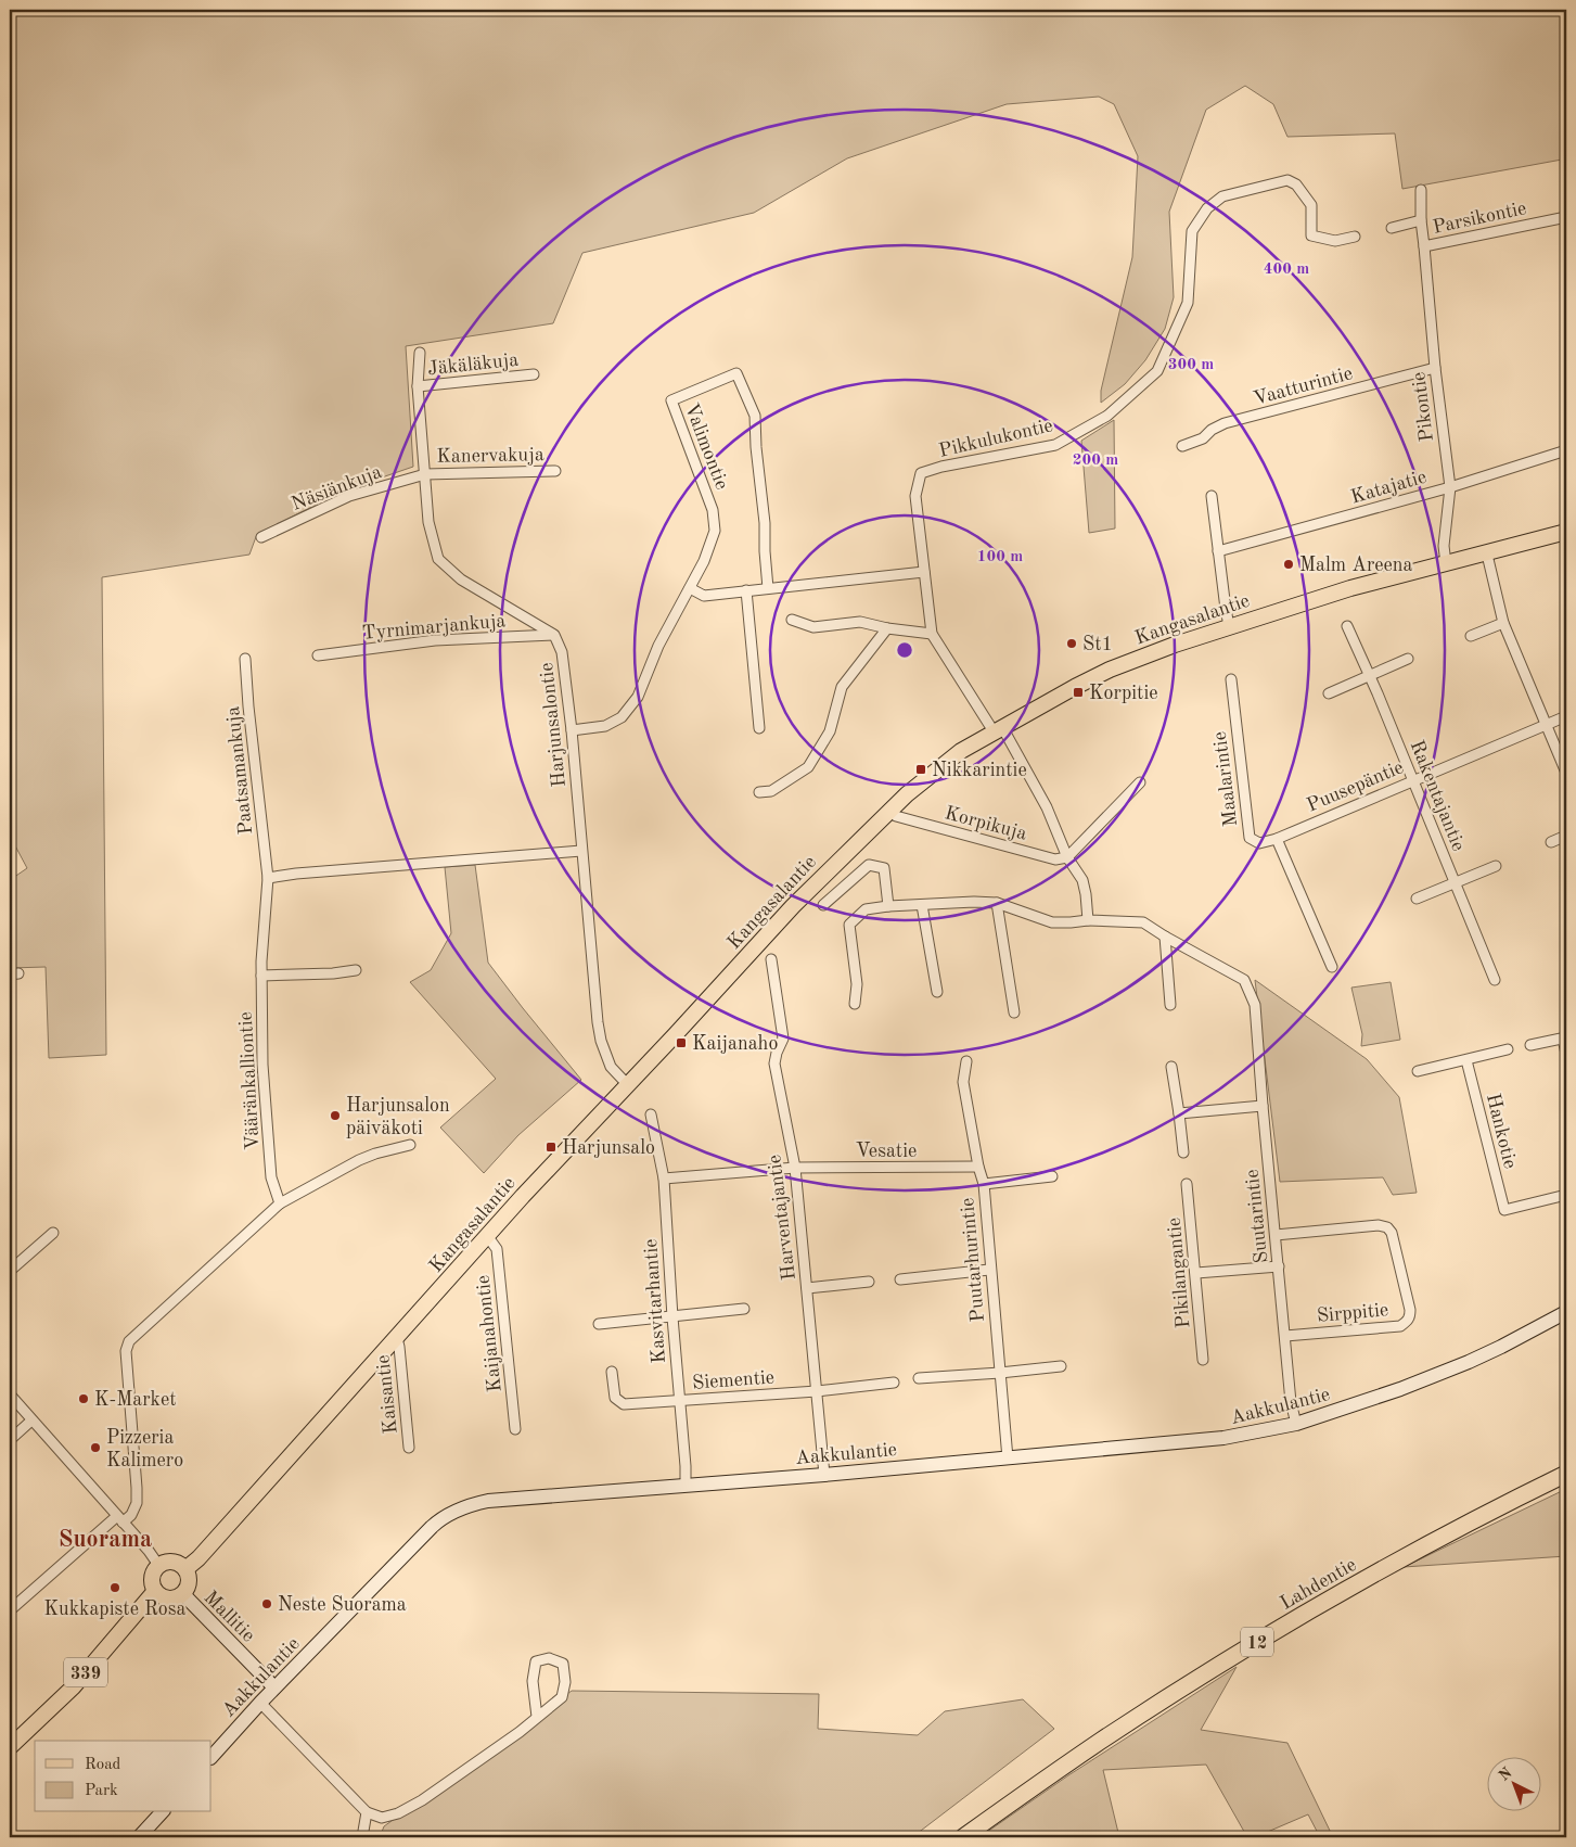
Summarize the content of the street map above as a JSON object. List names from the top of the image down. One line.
{"streets":{"highway":["Lahdentie","12"],"main road":["Kangasalantie","339"],"street":["Parsikontie","Jäkäläkuja","Vaatturintie","Pikontie","Pikkulukontie","Valimontie","Kanervakuja","Katajatie","Näsiänkuja","Tyrnimarjankuja","Harjunsalontie","Paatsamankuja","Maalarintie","Puusepäntie","Rakentajantie","Korpikuja","Vääränkalliontie","Hankotie","Vesatie","Suutarintie","Harventajantie","Puutarhurintie","Pikilangantie","Kasvitarhantie","Sirppitie","Kaijanahontie","Siementie","Kaisantie","Aakkulantie","Mallitie"]},"crossings":[["Parsikontie","Pikontie"],["Jäkäläkuja","Harjunsalontie"],["Vaatturintie","Pikontie"],["Pikontie","Katajatie"],["Pikontie","Kangasalantie"],["Pikkulukontie","Kangasalantie"],["Valimontie","Harjunsalontie"],["Kanervakuja","Näsiänkuja"],["Kanervakuja","Harjunsalontie"],["Näsiänkuja","Harjunsalontie"],["Kangasalantie","Harjunsalontie"],["Kangasalantie","Kaijanahontie"],["Kangasalantie","Kaisantie"],["Kangasalantie","Mallitie"],["Kangasalantie","339"],["Tyrnimarjankuja","Harjunsalontie"],["Paatsamankuja","Vääränkalliontie"],["Maalarintie","Puusepäntie"],["Puusepäntie","Rakentajantie"],["Vesatie","Harventajantie"],["Vesatie","Puutarhurintie"],["Vesatie","Kasvitarhantie"],["Suutarintie","Sirppitie"],["Suutarintie","Aakkulantie"],["Harventajantie","Siementie"],["Harventajantie","Aakkulantie"],["Puutarhurintie","Aakkulantie"],["Kasvitarhantie","Siementie"],["Kasvitarhantie","Aakkulantie"],["Aakkulantie","Mallitie"],["Mallitie","339"]],"districts":["Suorama"],"places":{"other":["Malm Areena","St1","Harjunsalon päiväkoti","K-Market","Pizzeria Kalimero","Kukkapiste Rosa","Neste Suorama"],"transit":["Korpitie","Nikkarintie","Kaijanaho","Harjunsalo"]},"legend":["Road","Park"],"north":"top left","rings":["400 m","300 m","200 m","100 m"]}
